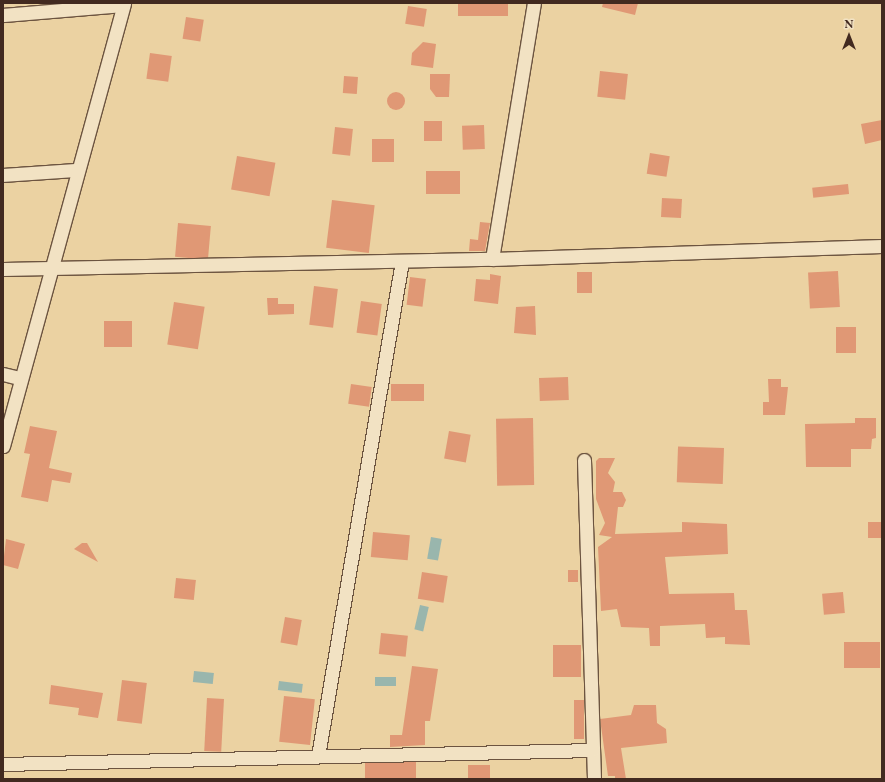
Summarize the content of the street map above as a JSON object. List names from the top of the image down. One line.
{"north":"top"}
